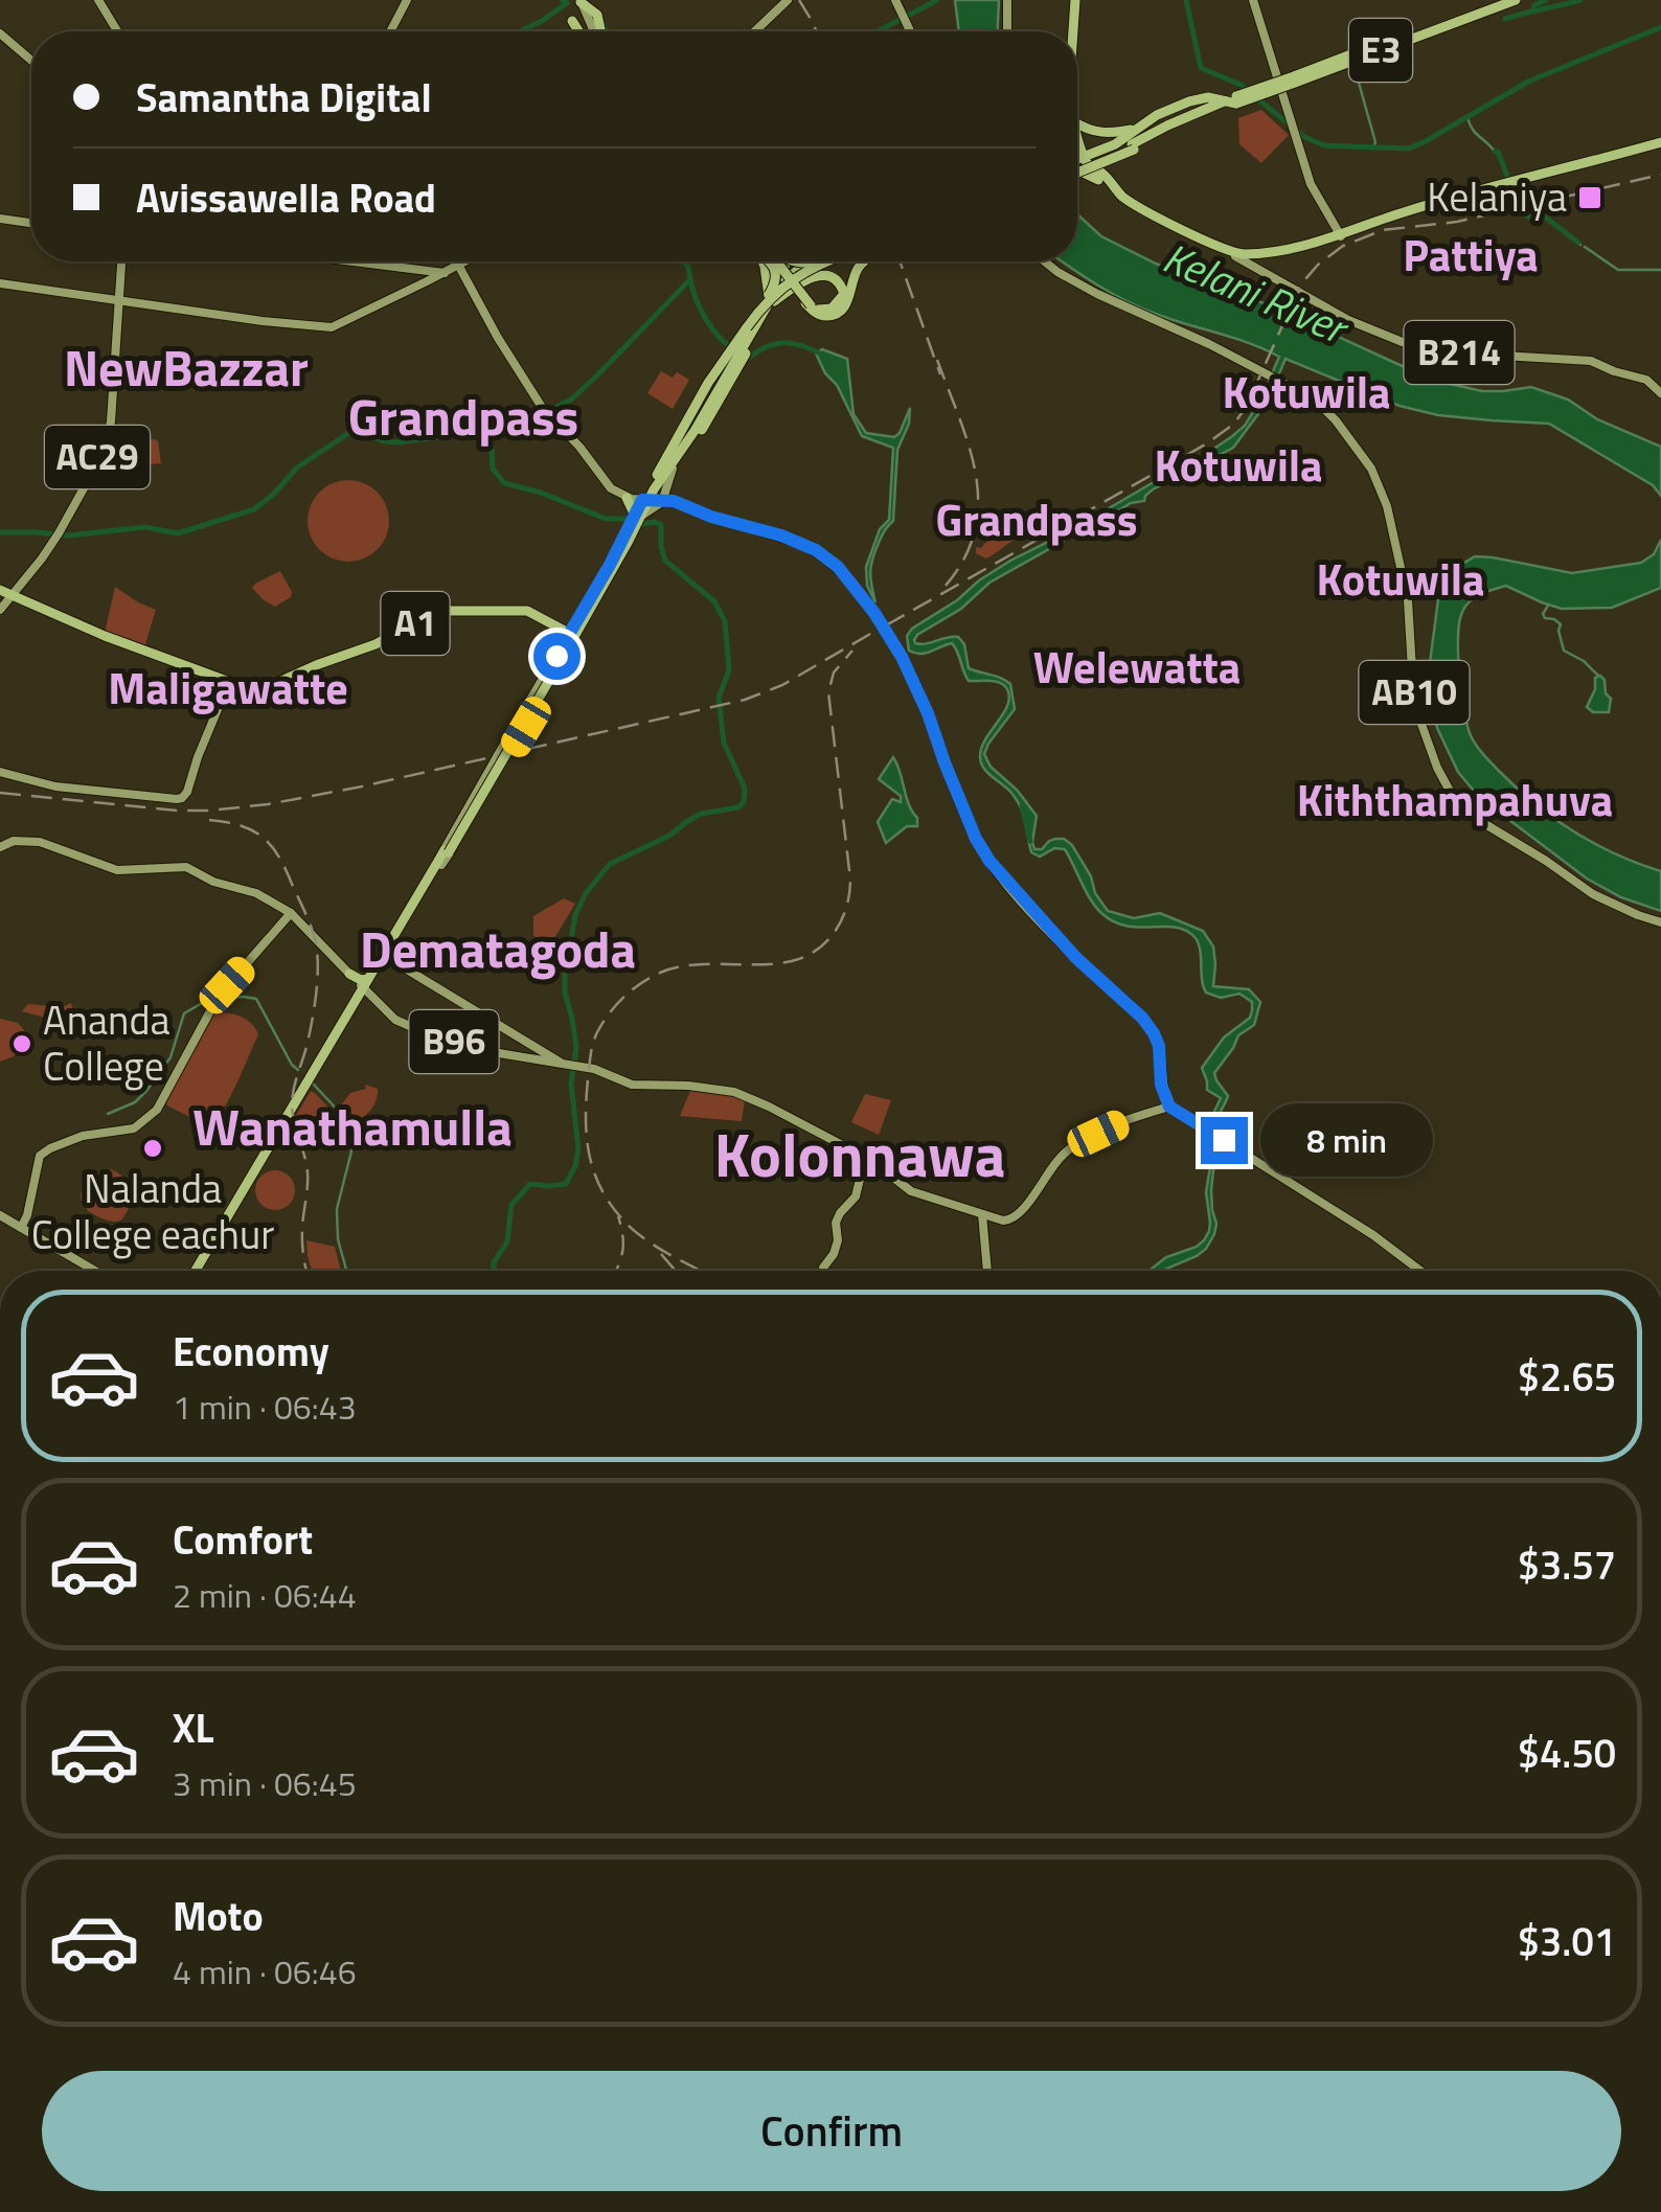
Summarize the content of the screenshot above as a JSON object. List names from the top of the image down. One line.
{"streets":{"highway":["E3","A1"],"main road":["B214","AC29","AB10","B96"]},"crossings":[["AC29","A1"]],"districts":["Pattiya","NewBazzar","Kotuwila","Grandpass","Kotuwila","Grandpass","Kotuwila","Welewatta","Maligawatte","Kiththampahuva","Dematagoda","Wanathamulla","Kolonnawa"],"water":["Kelani River"],"places":{"transit":["Kelaniya"],"other":["Ananda College","Nalanda College eachur"]},"page":{"banner":["Samantha Digital","Avissawella Road"],"bubble":"8 min","list":[{"name":"Economy","note":"1 min · 06:43","value":"$2.65"},{"name":"Comfort","note":"2 min · 06:44","value":"$3.57"},{"name":"XL","note":"3 min · 06:45","value":"$4.50"},{"name":"Moto","note":"4 min · 06:46","value":"$3.01"}],"buttons":"Confirm"}}
